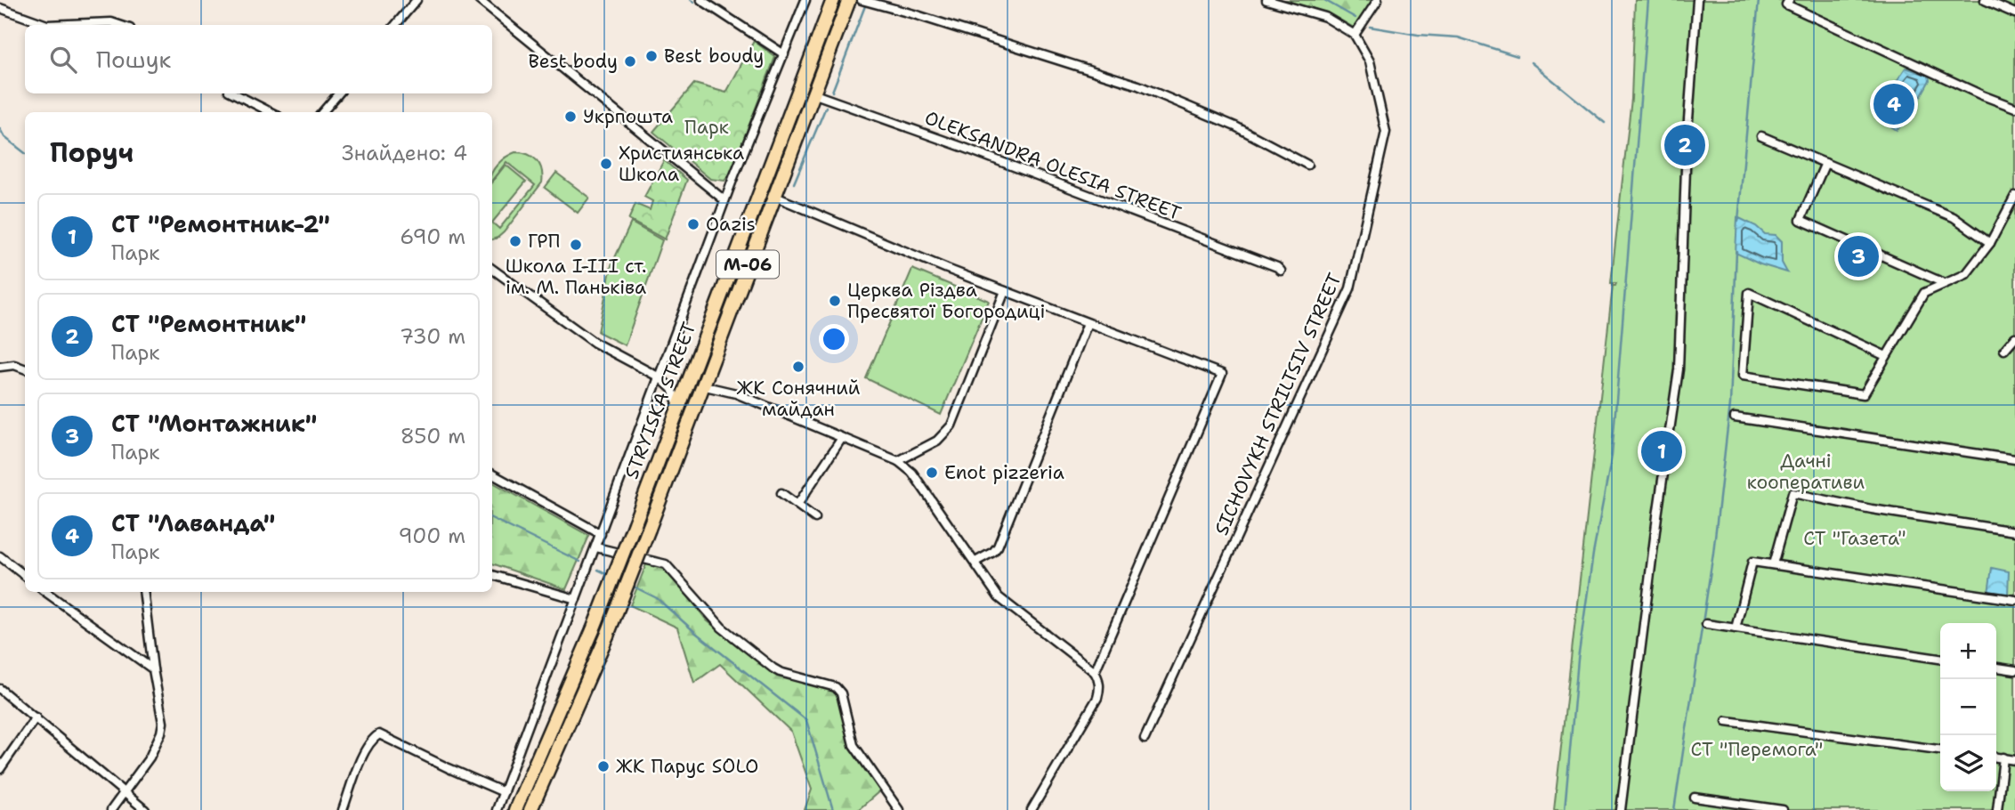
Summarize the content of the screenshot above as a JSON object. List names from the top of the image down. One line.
{"streets":{"highway":["М-06","STRYISKA STREET"],"street":["OLEKSANDRA OLESIA STREET","SICHOVYKH STRILTSIV STREET"]},"crossings":[["OLEKSANDRA OLESIA STREET","STRYISKA STREET"]],"parks":["Парк","Дачні кооперативи","СТ \"Газета\"","СТ \"Перемога\""],"places":["Best boudy","Best body","Укрпошта","Християнська Школа","Oazis","ГРП","Школа І-ІІІ ст. ім. М. Паньківа","Церква Різдва Пресвятої Богородиці","ЖК Сонячний майдан","Enot pizzeria","ЖК Парус SOLO"],"page":{"search":"Пошук","pins":["4","2","3","1"],"heading":["Поруч","Знайдено: 4"],"list":[{"mark":"1","name":"СТ \"Ремонтник-2\"","note":"Парк","value":"690 m"},{"mark":"2","name":"СТ \"Ремонтник\"","note":"Парк","value":"730 m"},{"mark":"3","name":"СТ \"Монтажник\"","note":"Парк","value":"850 m"},{"mark":"4","name":"СТ \"Лаванда\"","note":"Парк","value":"900 m"}],"map_buttons":["+","−"]}}
